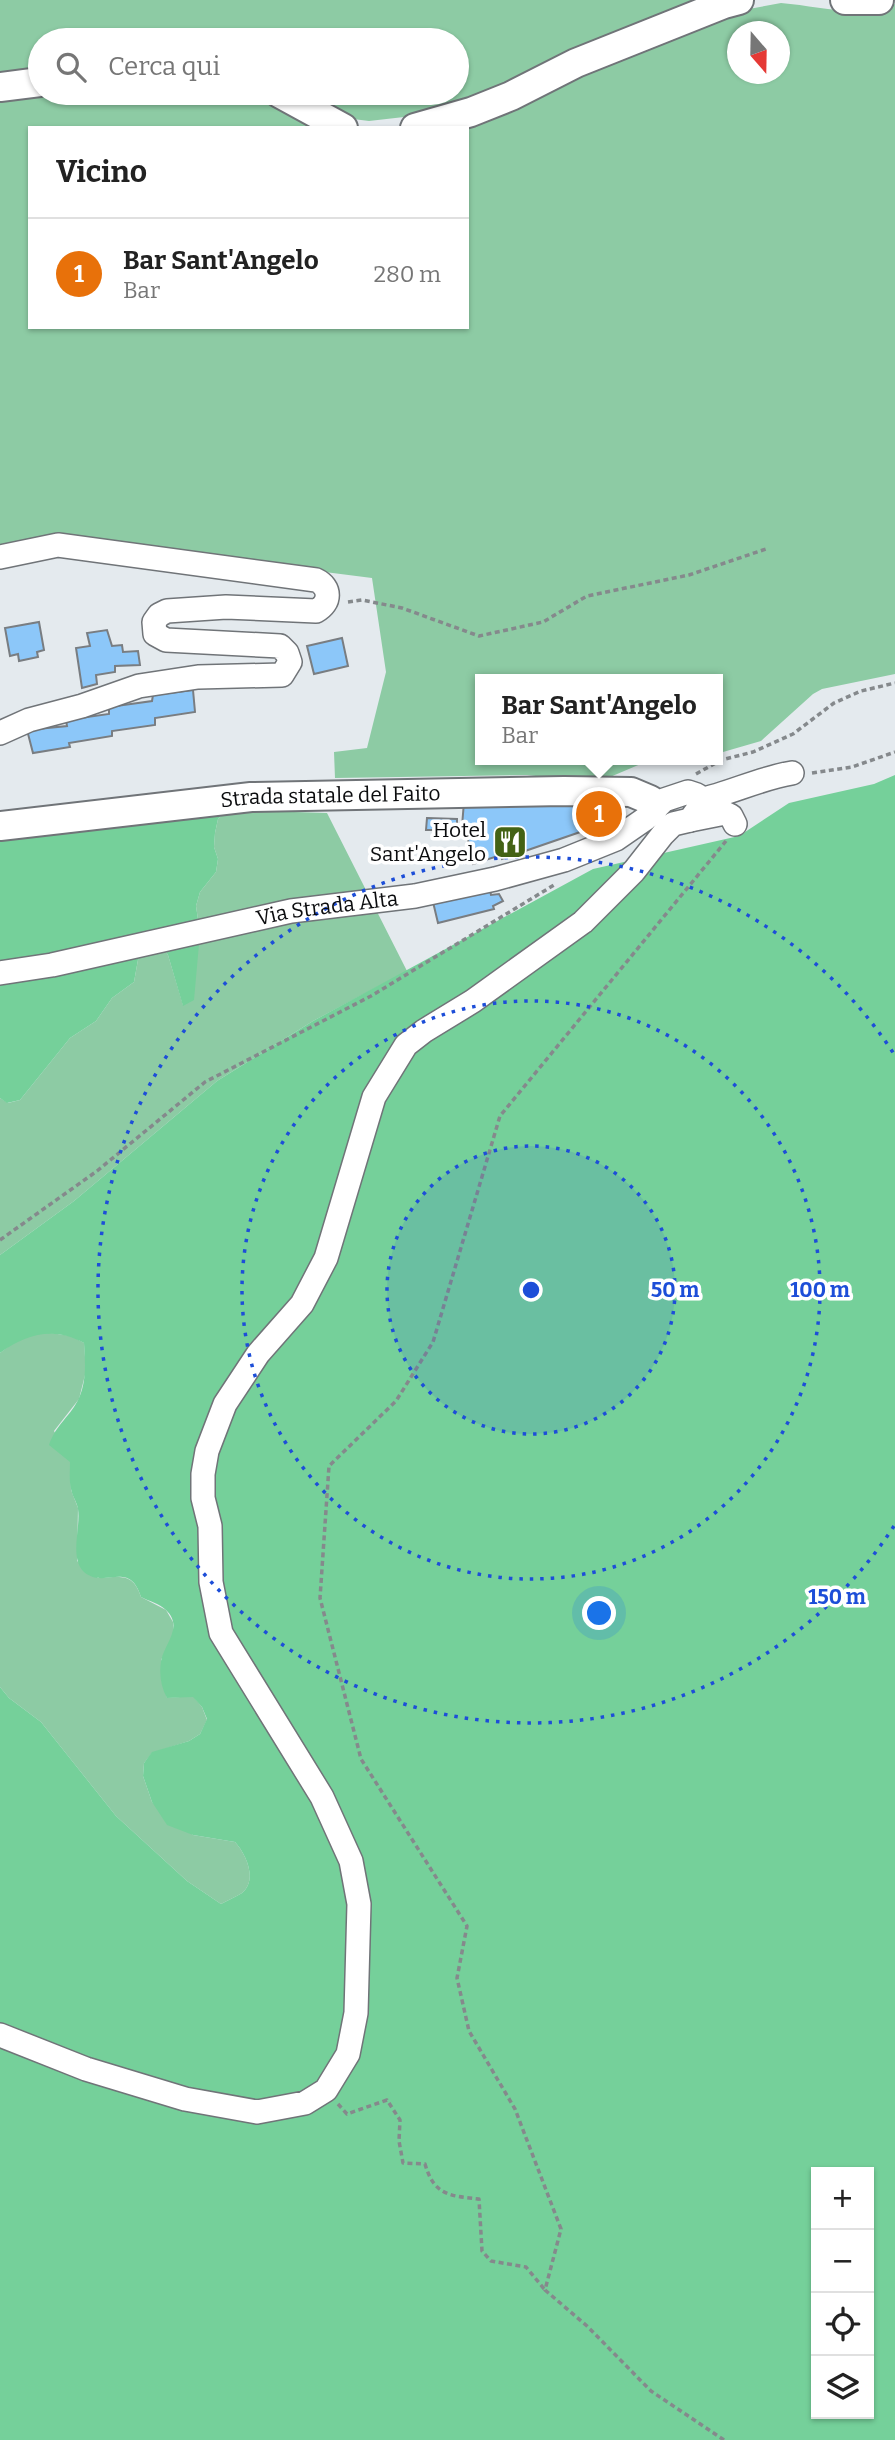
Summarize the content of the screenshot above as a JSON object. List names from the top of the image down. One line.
{"streets":{"street":["Strada statale del Faito","Via Strada Alta"]},"crossings":[["Strada statale del Faito","Via Strada Alta"]],"places":{"restaurant":["Hotel Sant'Angelo"]},"north":"bottom","page":{"search":"Cerca qui","heading":"Vicino","list":[{"mark":"1","name":"Bar Sant'Angelo","note":"Bar","value":"280 m"}],"popup":["Bar Sant'Angelo","Bar"],"pins":"1","map_buttons":["+","−"]},"rings":["50 m","100 m","150 m"]}
